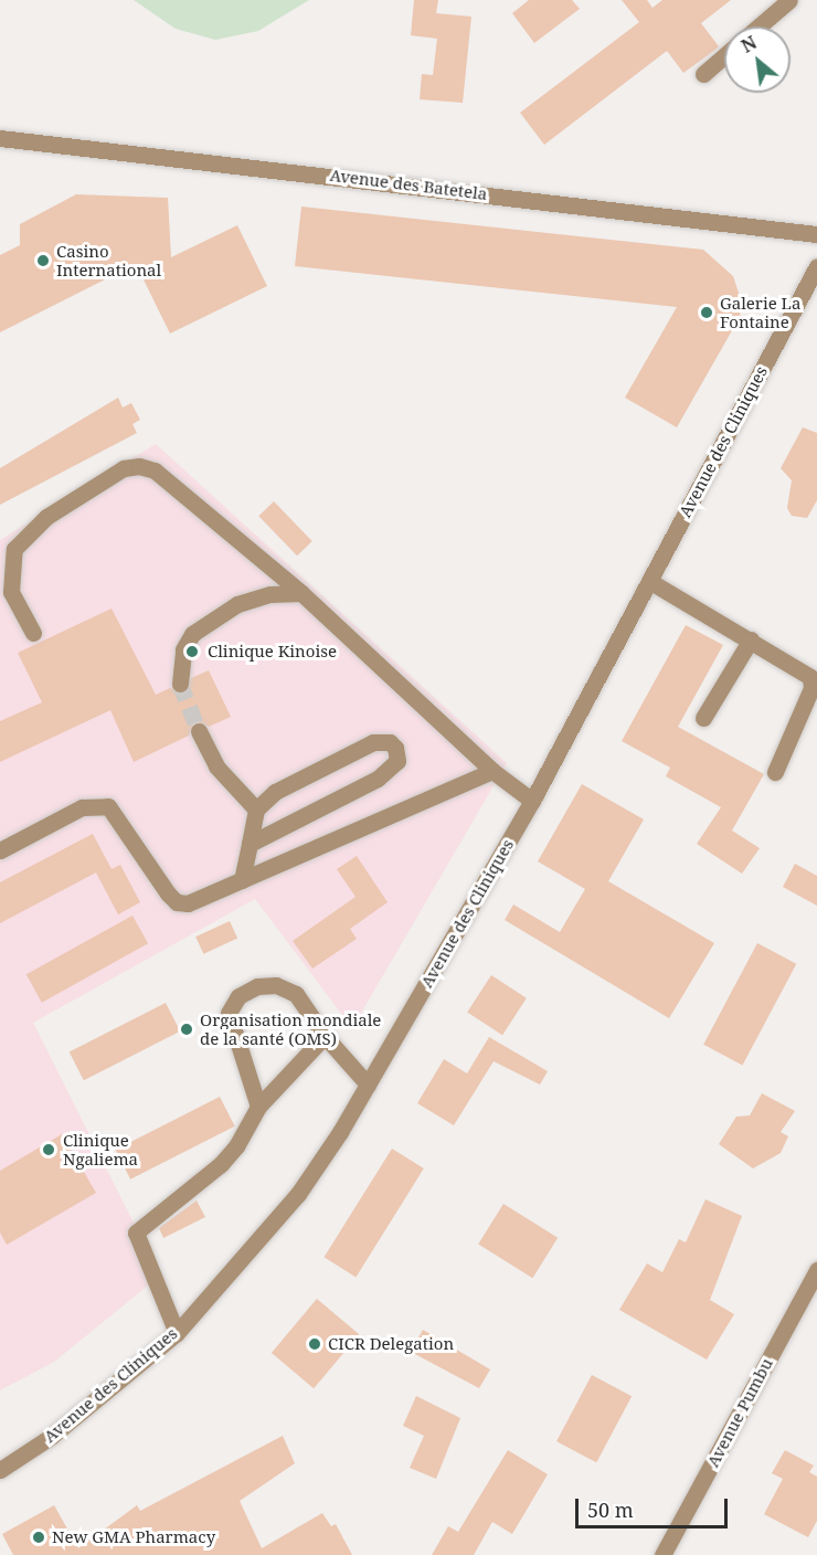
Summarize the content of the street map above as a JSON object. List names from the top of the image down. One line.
{"streets":{"street":["Avenue des Batetela","Avenue des Cliniques","Avenue Pumbu"]},"places":["Casino International","Galerie La Fontaine","Clinique Kinoise","Organisation mondiale de la santé (OMS)","Clinique Ngaliema","CICR Delegation","New GMA Pharmacy"],"scale_bar":"50 m","north":"top left"}
